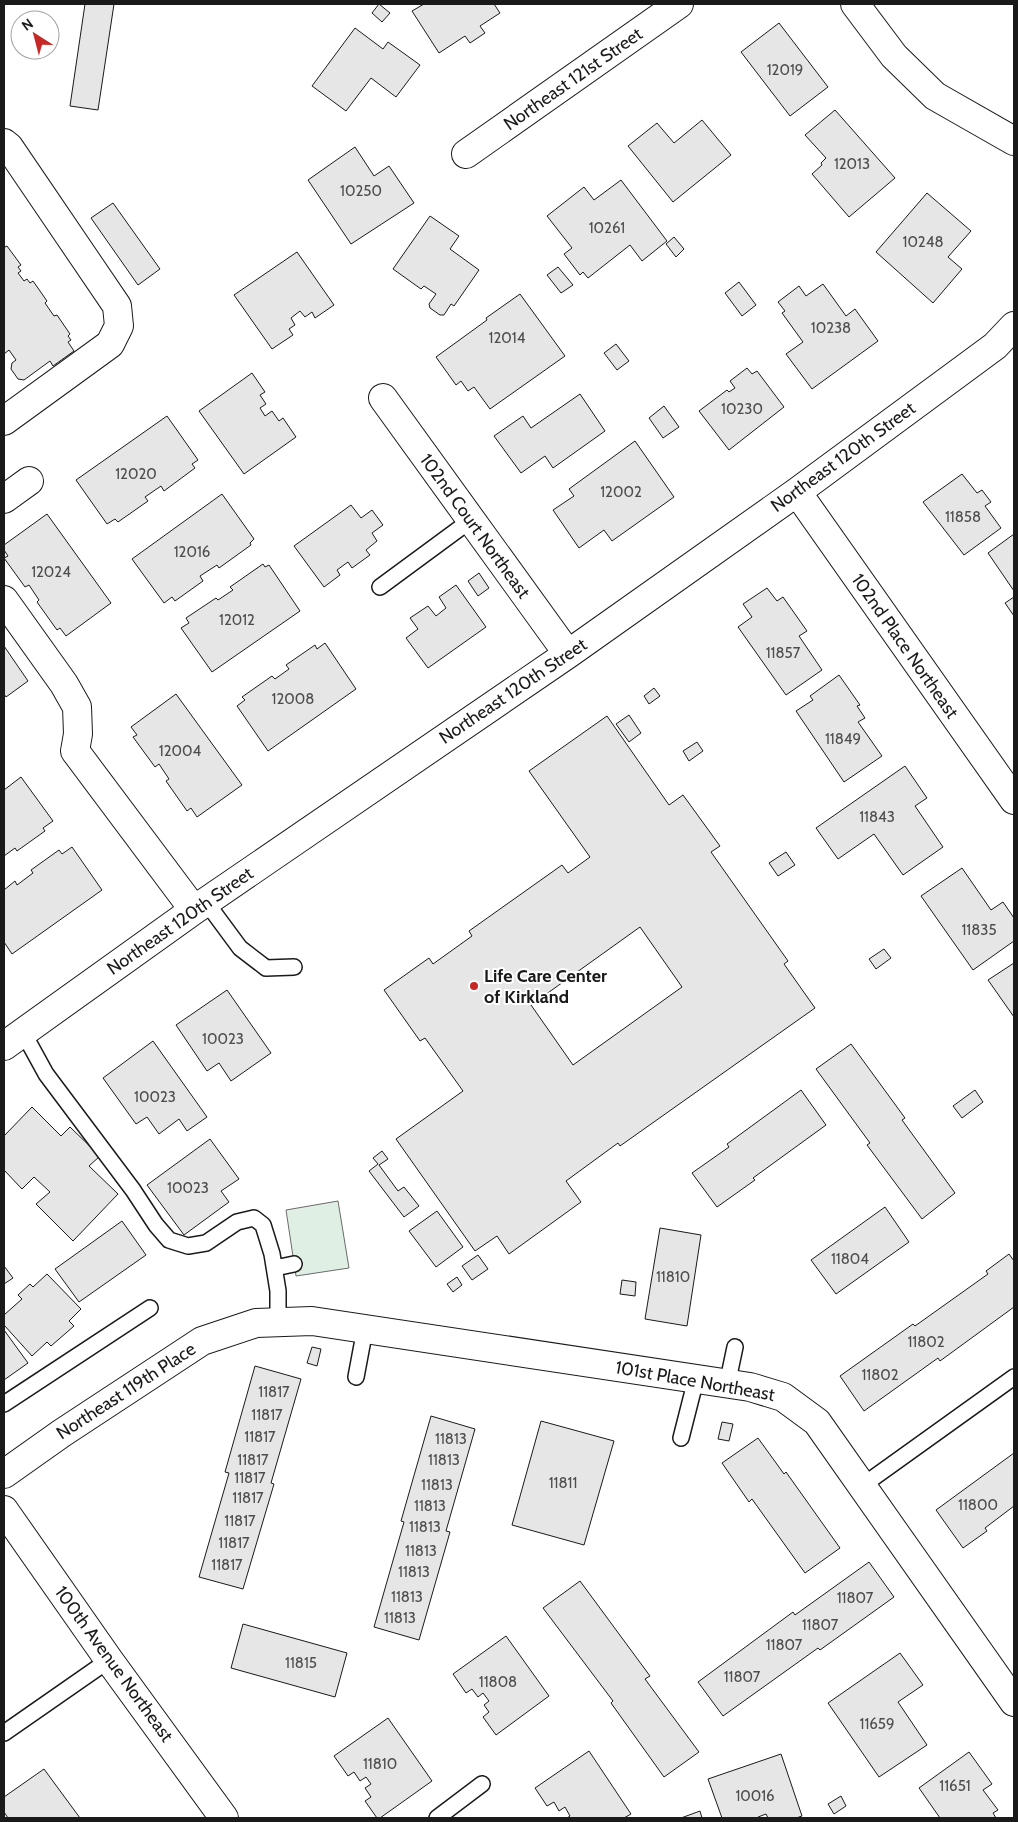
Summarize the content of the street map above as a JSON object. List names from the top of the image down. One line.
{"streets":{"street":["Northeast 121st Street","Northeast 120th Street","102nd Court Northeast","102nd Place Northeast","101st Place Northeast","Northeast 119th Place","100th Avenue Northeast"]},"crossings":[["Northeast 120th Street","102nd Court Northeast"],["Northeast 120th Street","102nd Place Northeast"],["101st Place Northeast","Northeast 119th Place"]],"places":["Life Care Center of Kirkland"],"house_numbers":["12019","12013","10250","10261","10248","10238","12014","10230","12020","12002","11858","12016","12024","12012","11857","12008","11849","12004","11843","11835","10023","10023","10023","11804","11810","11802","11802","11817","11817","11817","11813","11817","11813","11817","11811","11813","11817","11800","11813","11817","11813","11817","11813","11817","11813","11813","11807","11813","11807","11807","11815","11807","11808","11659","11810","11651","10016"],"north":"top left"}
